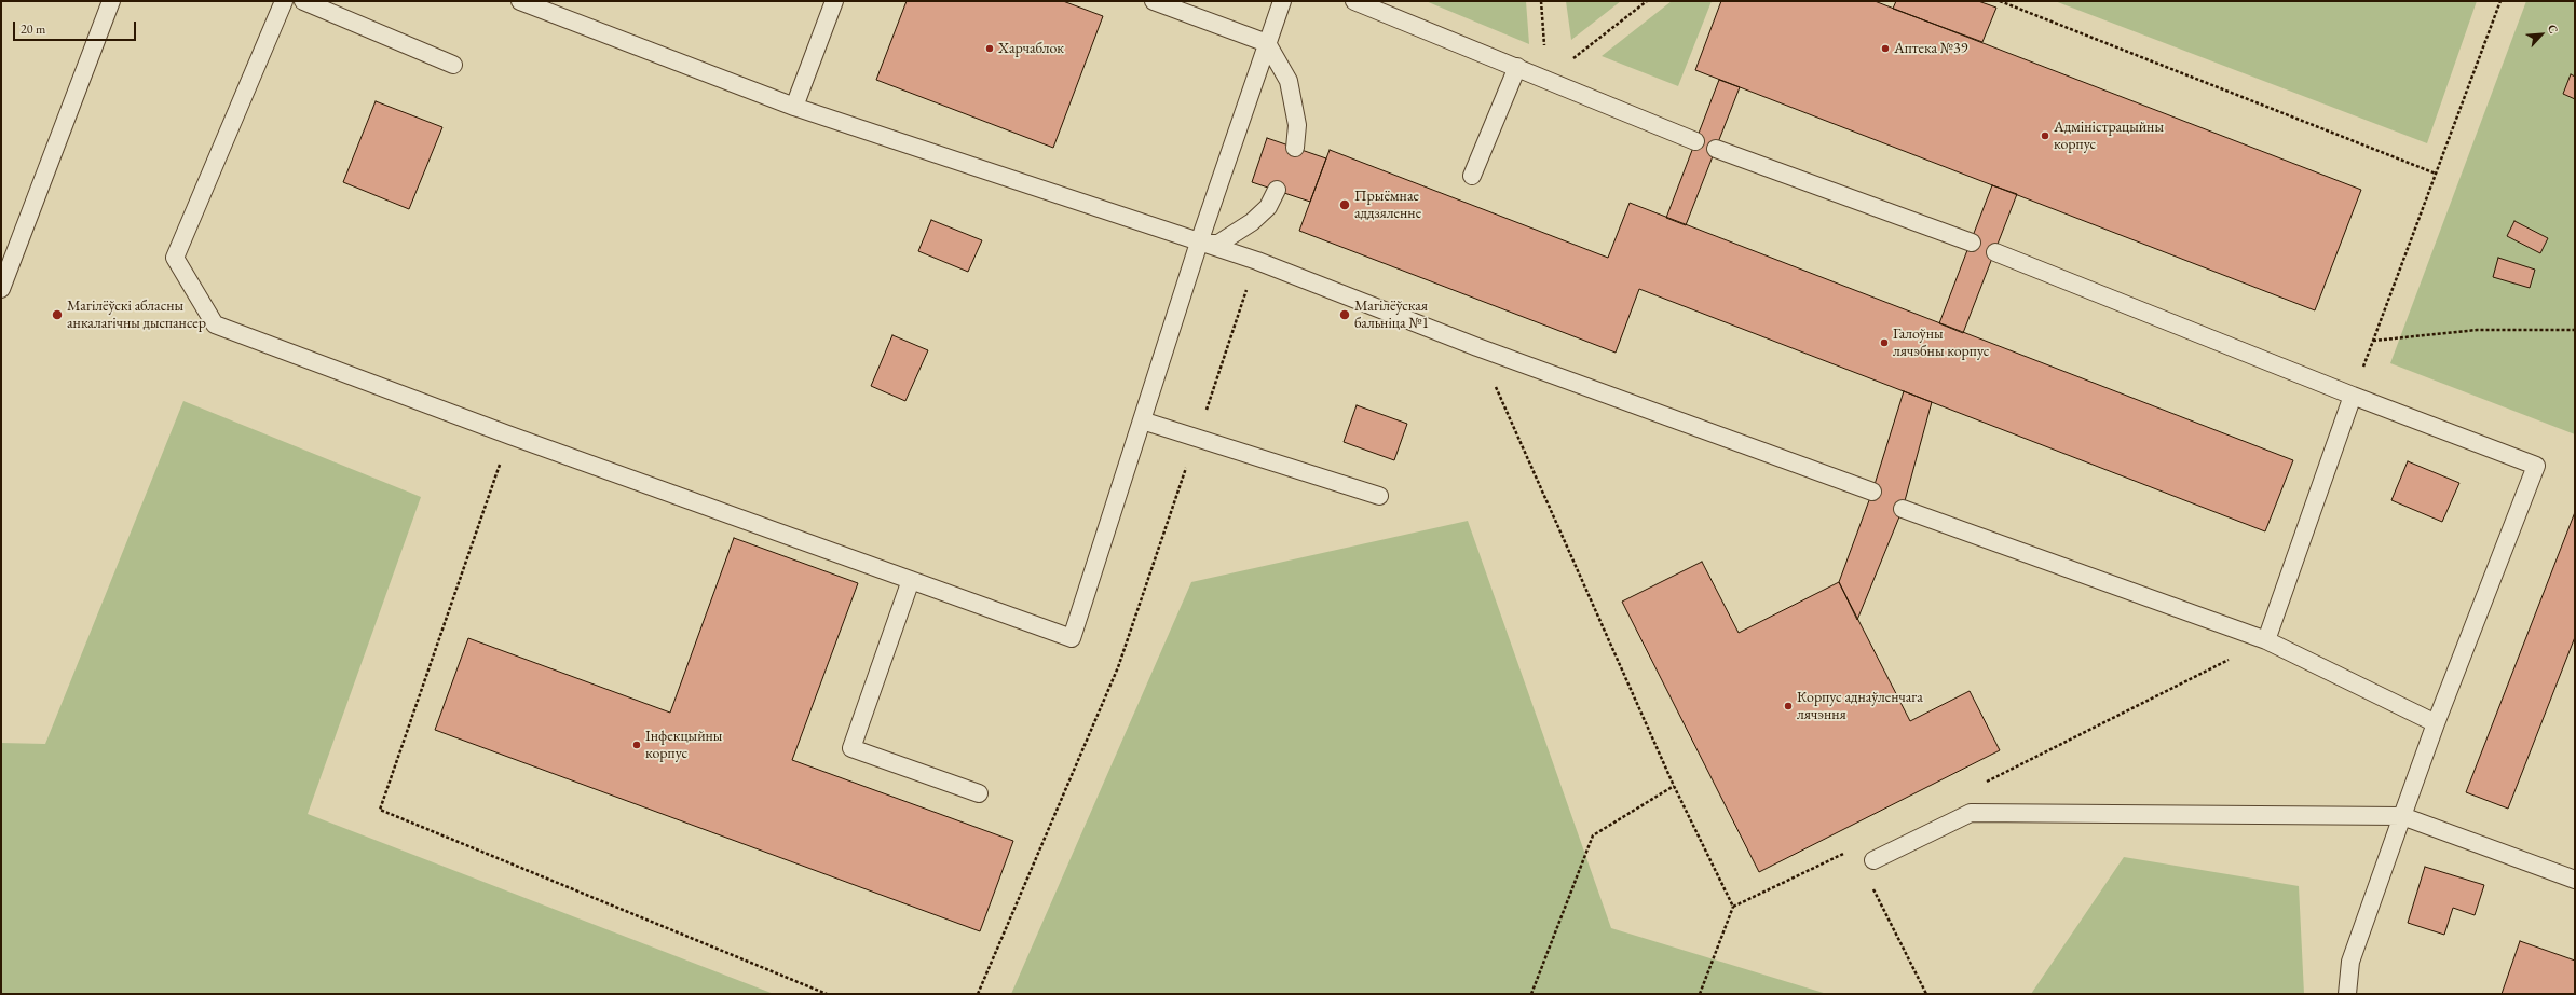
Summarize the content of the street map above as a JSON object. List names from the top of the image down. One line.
{"places":["Харчаблок","Аптека №39","Адміністрацыйны корпус","Прыёмнае аддзяленне","Магілёўскі абласны анкалагічны дыспансер","Магілёўская бальніца №1","Галоўны лячэбны корпус","Корпус аднаўленчага лячэння","Інфекцыйны корпус"],"scale_bar":"20 m","north":"top right"}
